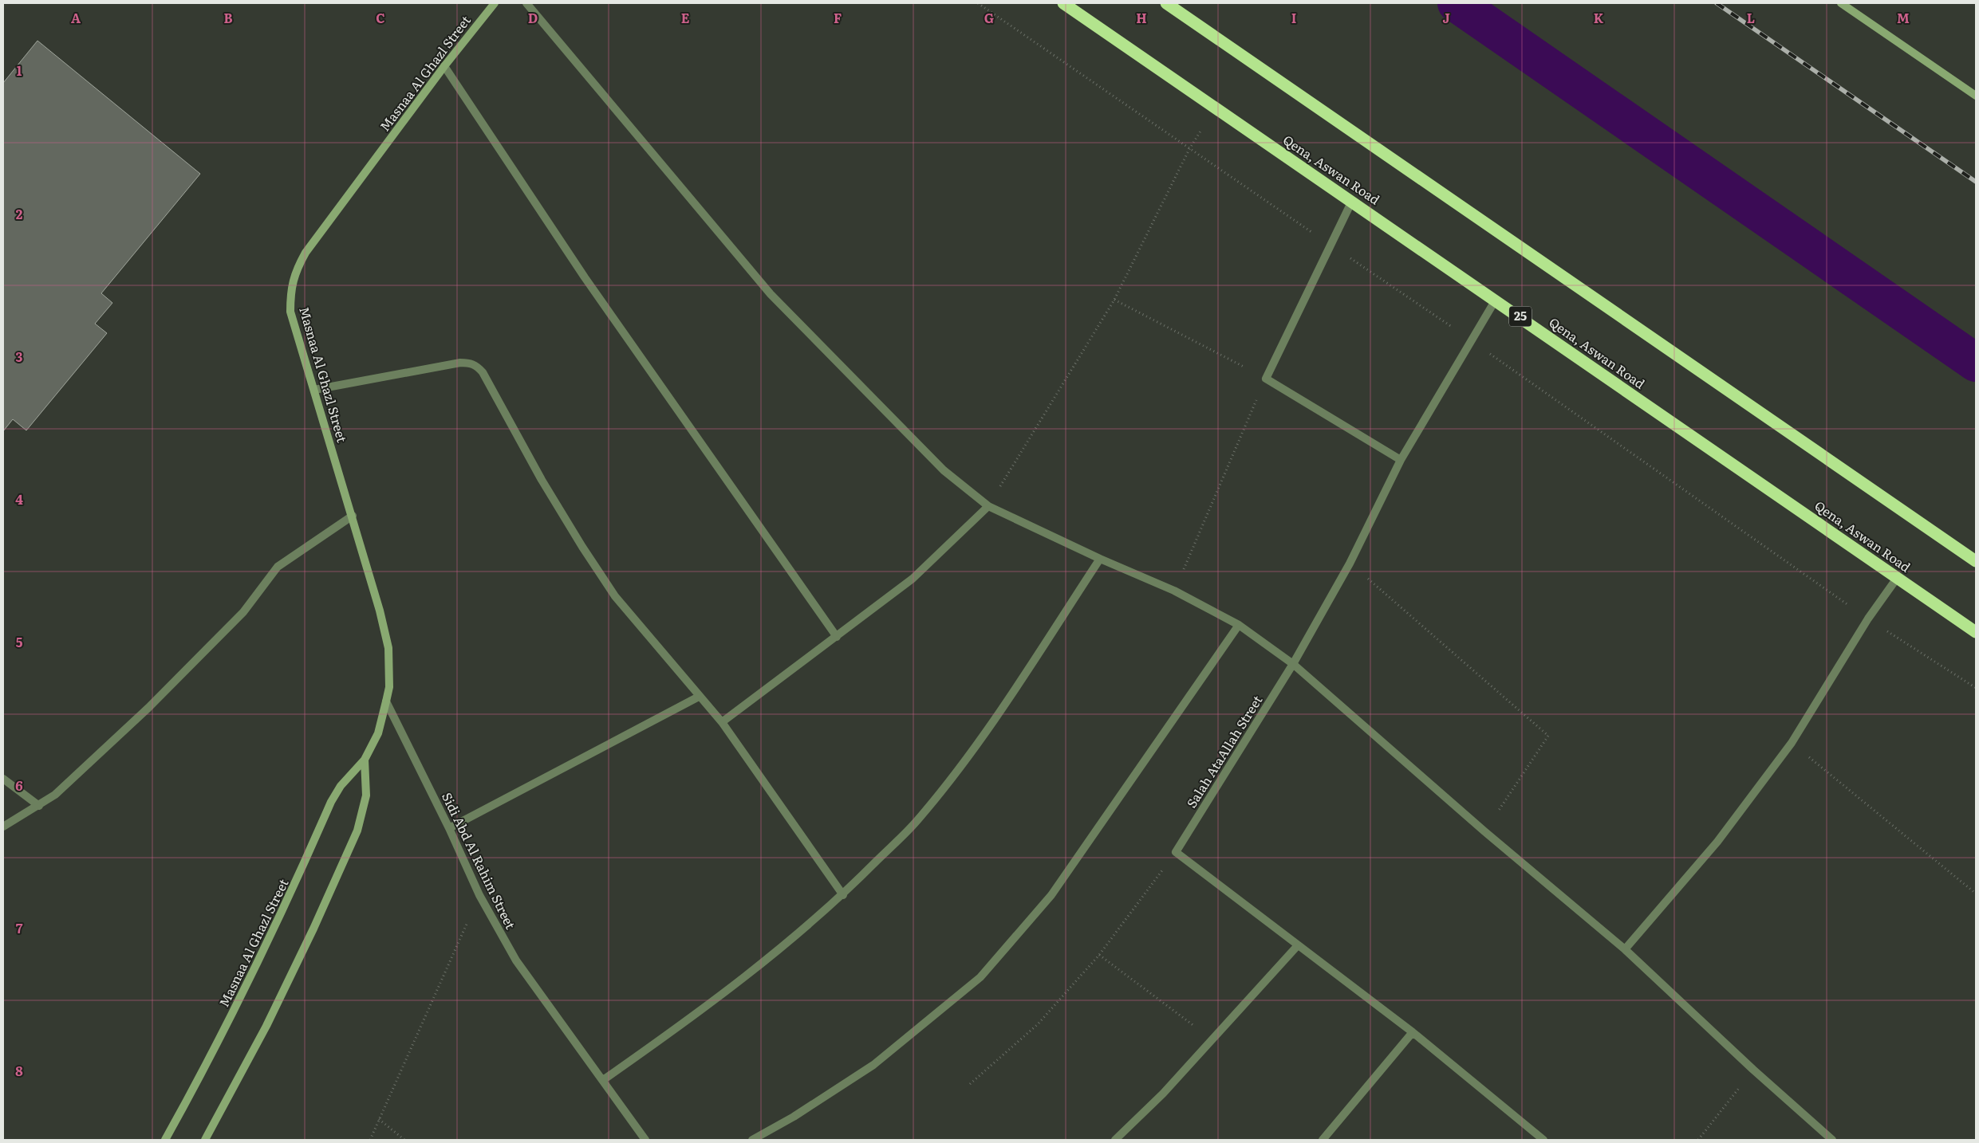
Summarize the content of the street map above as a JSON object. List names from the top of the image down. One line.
{"streets":{"highway":["Qena, Aswan Road","25"],"street":["Masnaa Al Ghazl Street","Salah AtaAllah Street","Sidi Abd Al Rahim Street"]},"crossings":[["Masnaa Al Ghazl Street","Sidi Abd Al Rahim Street"],["Qena, Aswan Road","Salah AtaAllah Street"]],"grid":{"columns":["A","B","C","D","E","F","G","H","I","J","K","L","M"],"rows":["1","2","3","4","5","6","7","8"]}}
